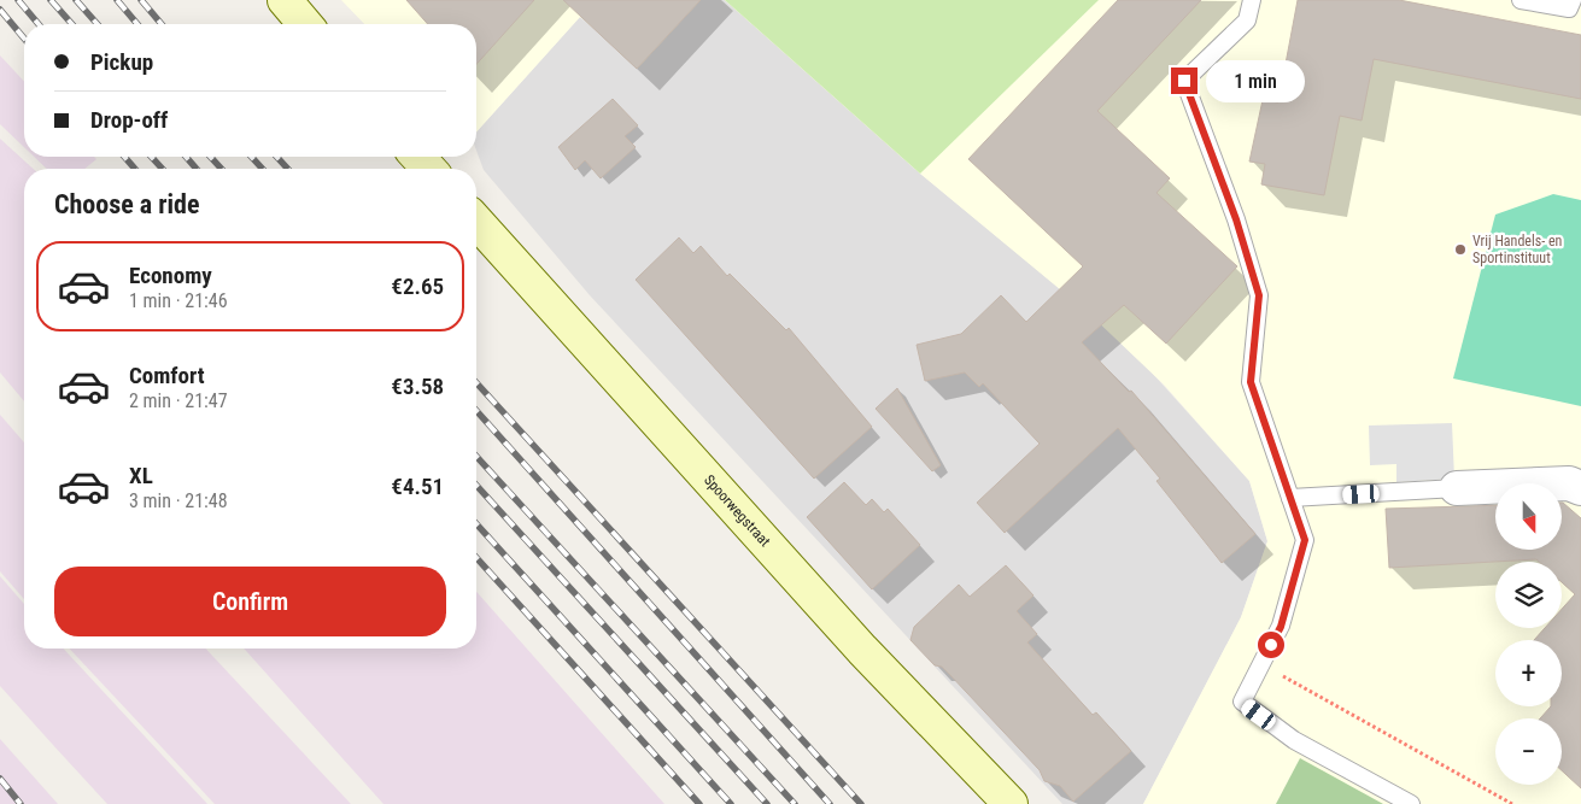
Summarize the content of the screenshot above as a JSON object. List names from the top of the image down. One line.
{"streets":{"street":["Spoorwegstraat"]},"places":["Vrij Handels- en Sportinstituut"],"north":"bottom","page":{"banner":["Pickup","Drop-off"],"bubble":"1 min","heading":"Choose a ride","list":[{"name":"Economy","note":"1 min · 21:46","value":"€2.65"},{"name":"Comfort","note":"2 min · 21:47","value":"€3.58"},{"name":"XL","note":"3 min · 21:48","value":"€4.51"}],"map_buttons":["+","−"],"buttons":"Confirm"}}
